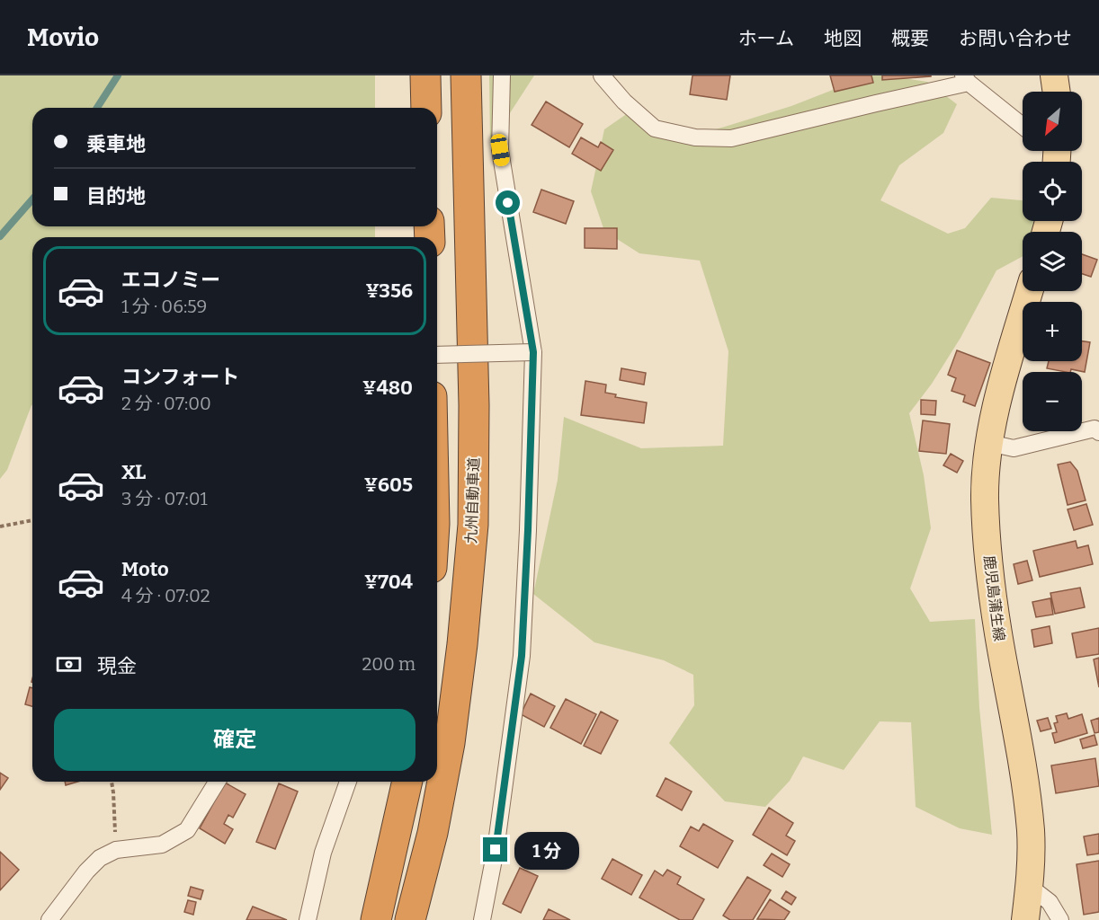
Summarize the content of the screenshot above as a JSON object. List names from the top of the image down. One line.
{"streets":{"highway":["九州自動車道"],"main road":["鹿児島蒲生線"]},"north":"bottom left","page":{"header":"Movio","nav":["ホーム","地図","概要","お問い合わせ"],"map_buttons":["+","−"],"banner":["乗車地","目的地"],"list":[{"name":"エコノミー","note":"1 分 · 06:59","value":"¥356"},{"name":"コンフォート","note":"2 分 · 07:00","value":"¥480"},{"name":"XL","note":"3 分 · 07:01","value":"¥605"},{"name":"Moto","note":"4 分 · 07:02","value":"¥704"}],"pay":["現金","200 m"],"buttons":"確定","bubble":"1 分"}}
